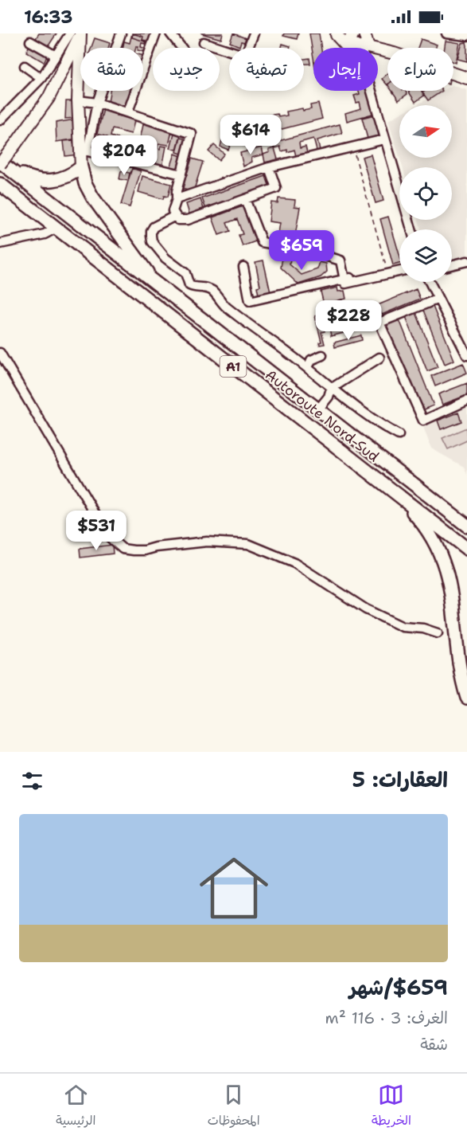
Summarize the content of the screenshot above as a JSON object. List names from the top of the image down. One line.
{"streets":{"highway":["A1","Autoroute Nord-Sud"]},"north":"right","page":{"status":"16:33","chip":["شراء","إيجار","تصفية","جديد","شقة"],"price":["$614","$204","$659","$228","$531"],"heading":"العقارات: 5","list":[{"name":"$659/شهر","note":"الغرف: 3 · 116 m² · شقة"}],"tabs":["الخريطة","المحفوظات","الرئيسية"]}}
